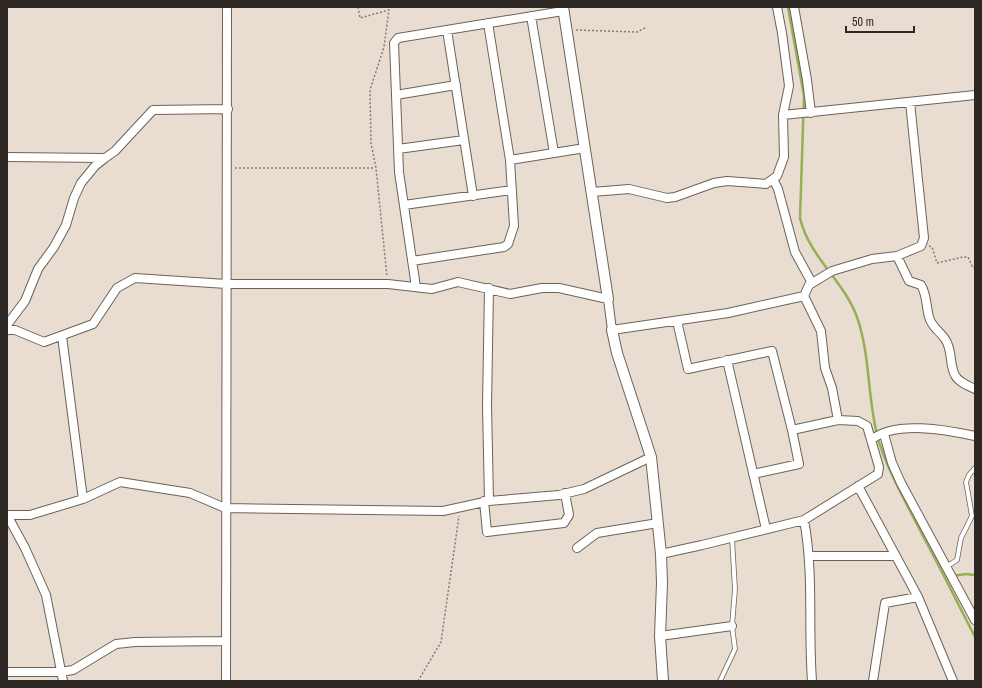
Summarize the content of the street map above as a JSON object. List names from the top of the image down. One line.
{"scale_bar":"50 m"}
